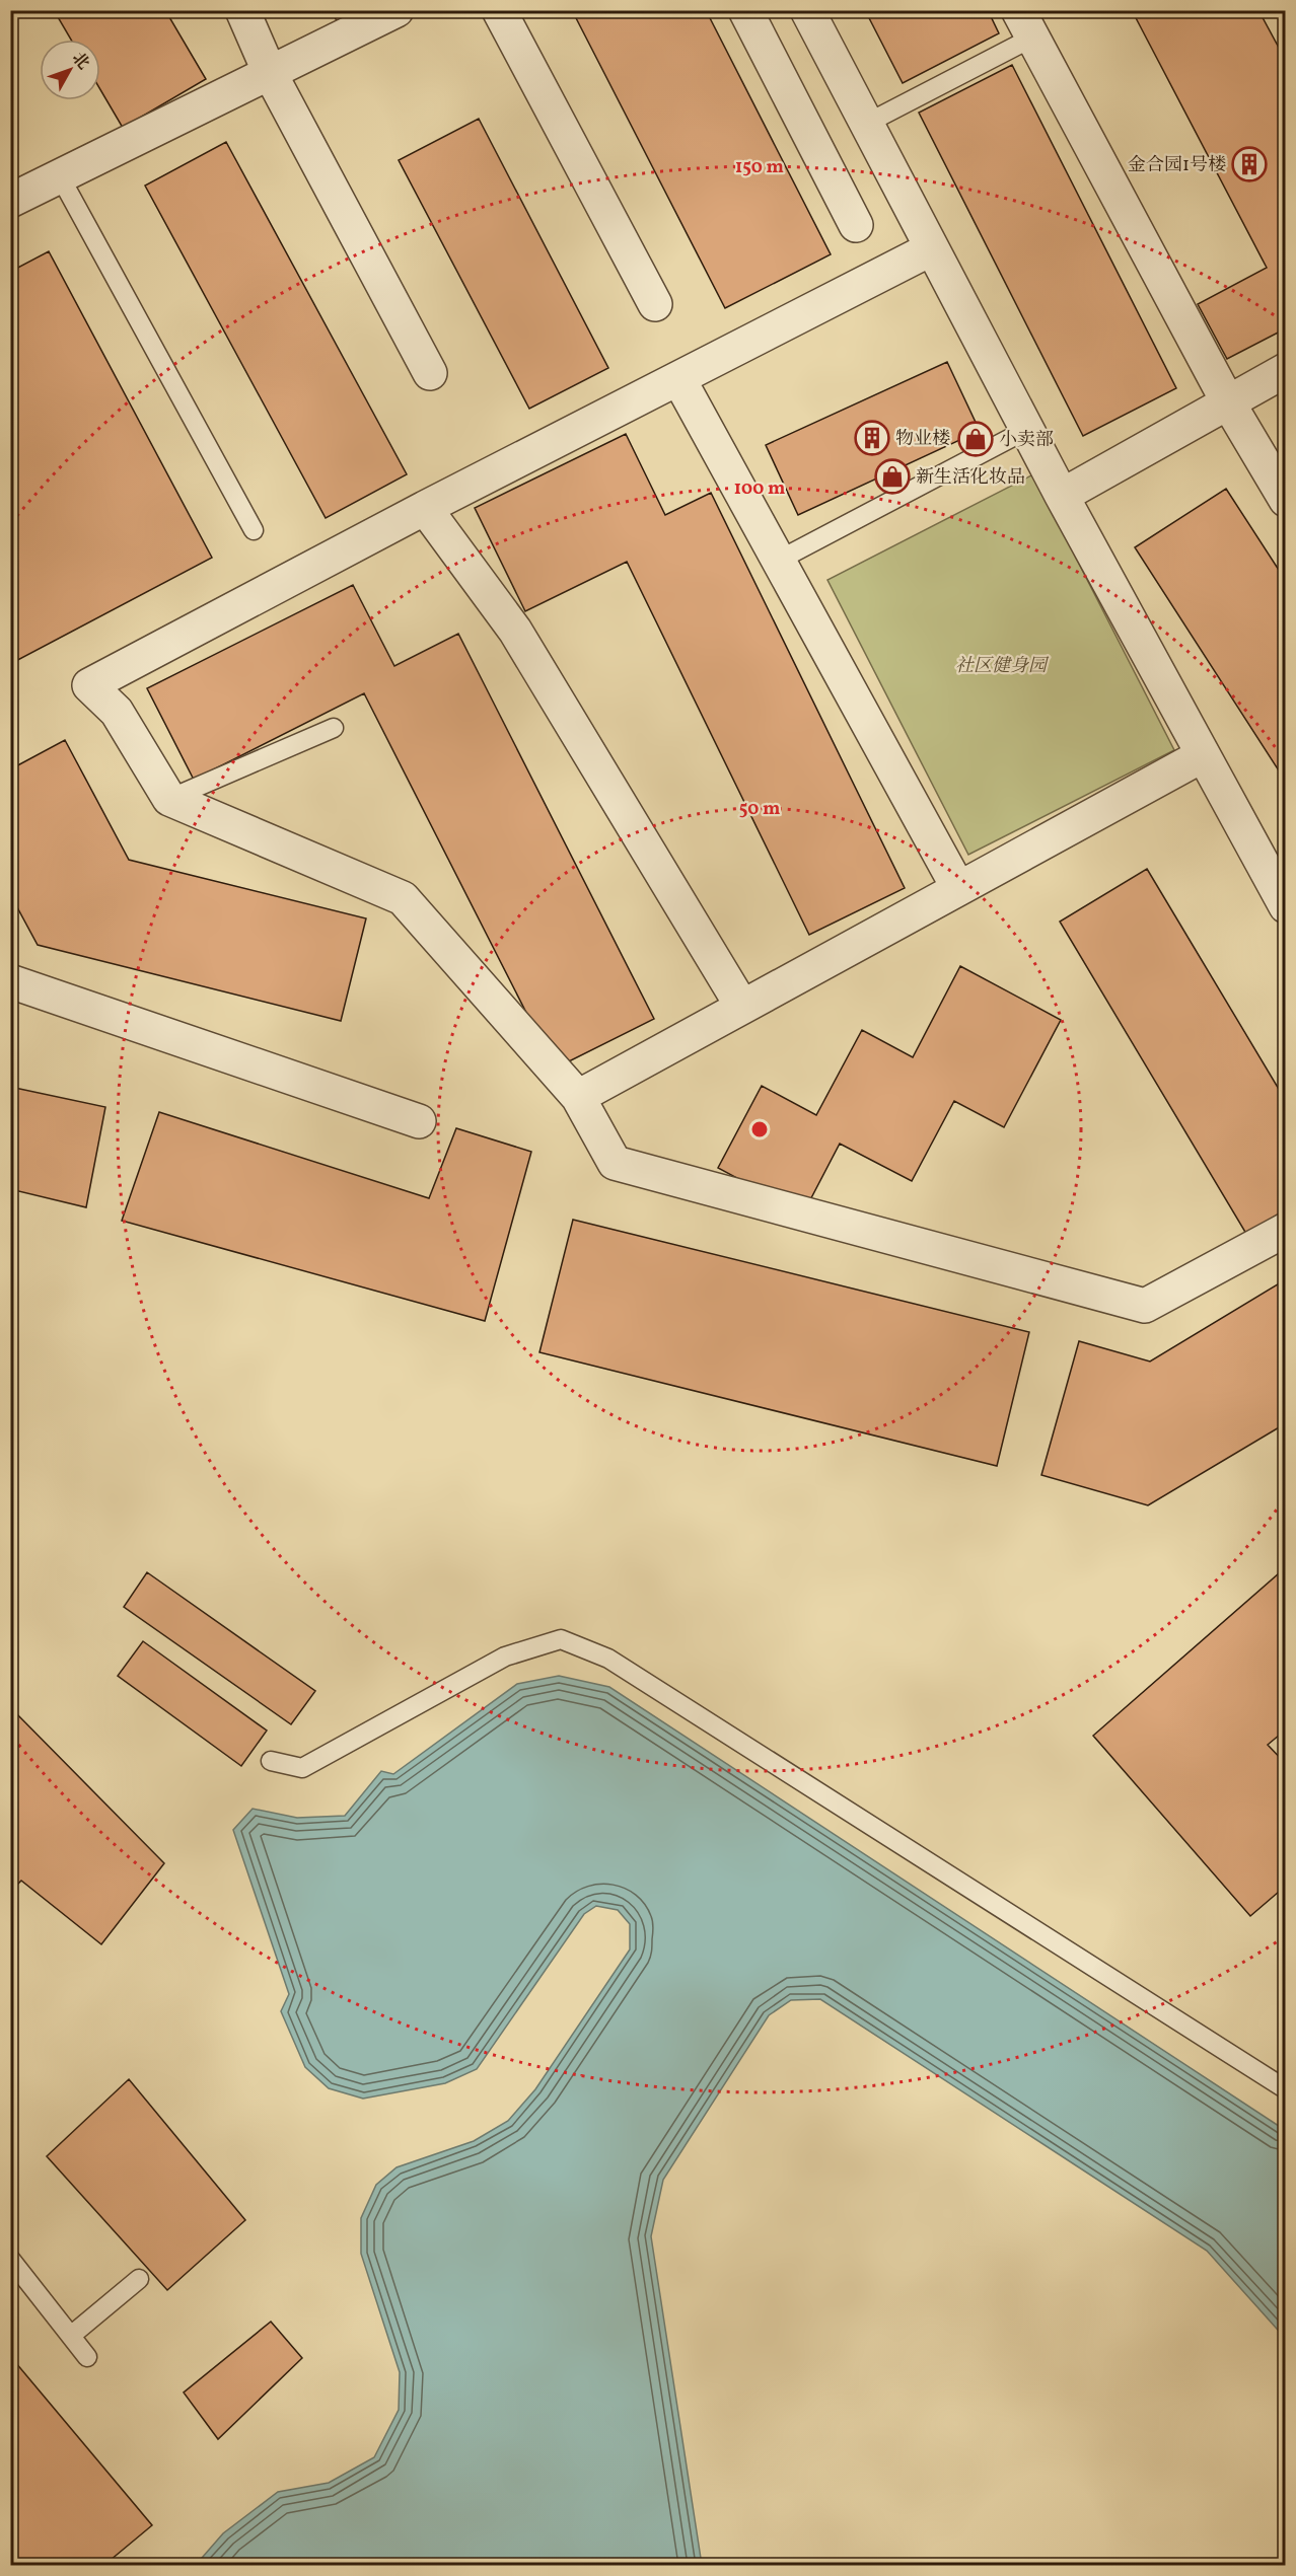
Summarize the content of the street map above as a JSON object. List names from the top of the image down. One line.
{"parks":["社区健身园"],"places":{"building":["金合园1号楼","物业楼"],"shop":["小卖部","新生活化妆品"]},"north":"top right","rings":["150 m","100 m","50 m"]}
